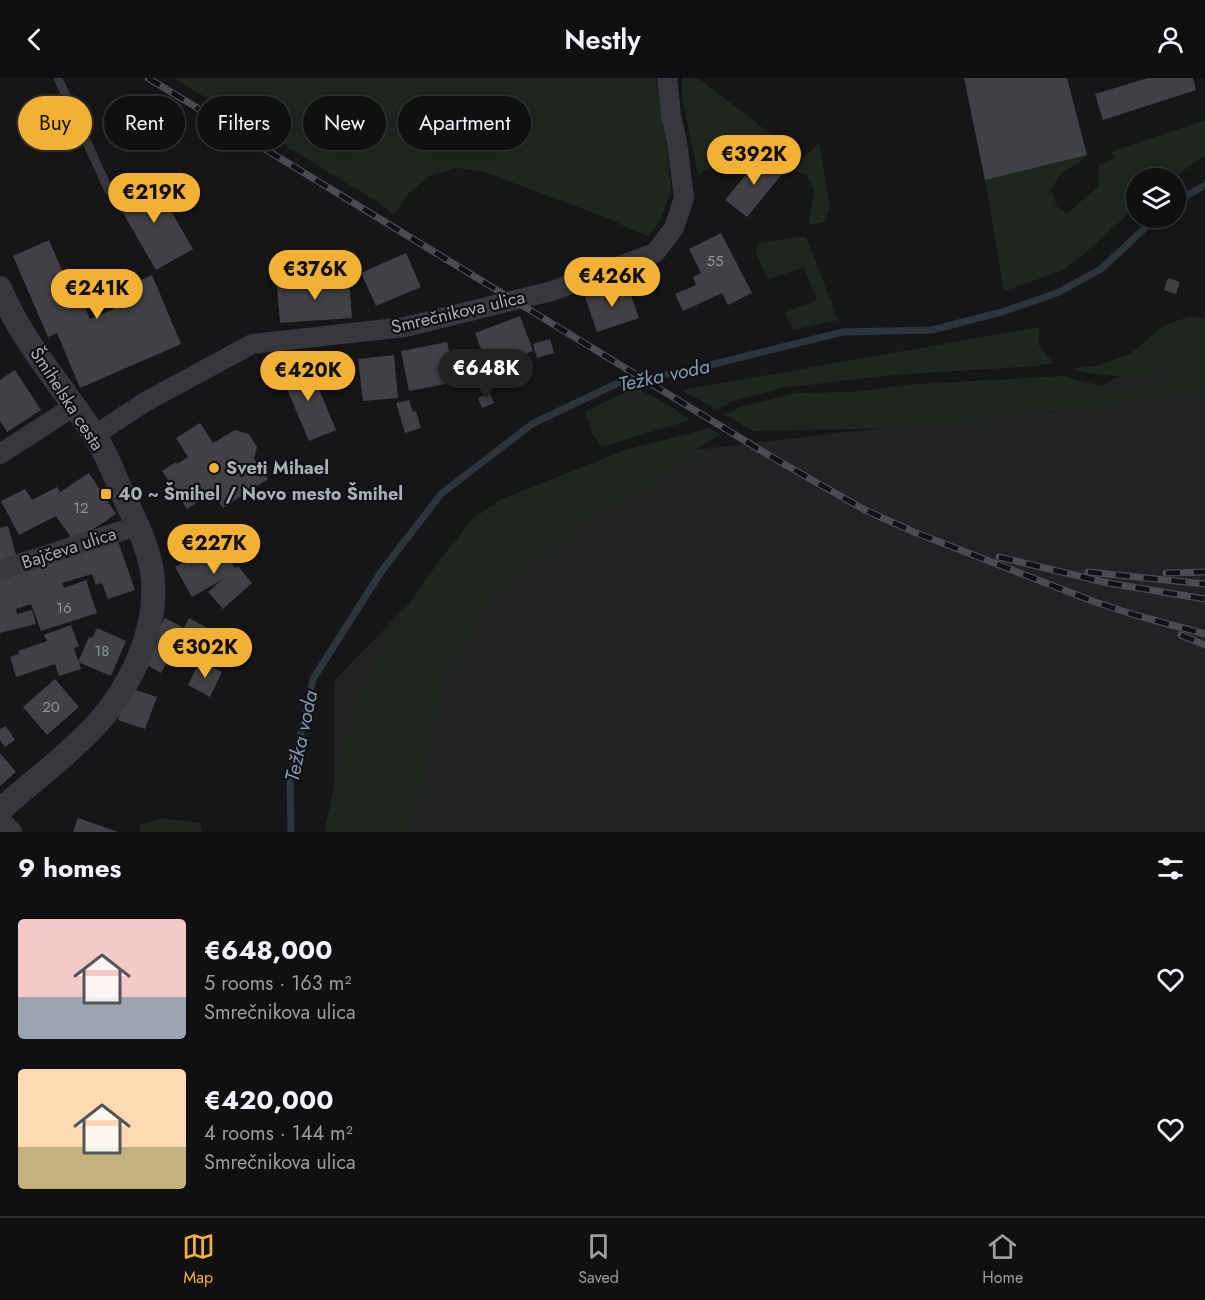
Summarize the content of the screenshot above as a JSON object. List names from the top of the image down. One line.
{"streets":{"street":["Smrečnikova ulica","Šmihelska cesta","Bajčeva ulica"]},"crossings":[["Smrečnikova ulica","Šmihelska cesta"],["Šmihelska cesta","Bajčeva ulica"]],"water":["Težka voda"],"places":{"other":["Sveti Mihael"],"transit":["40 ~ Šmihel / Novo mesto Šmihel"]},"house_numbers":["55","12","16","18","20"],"page":{"header":"Nestly","chip":["Buy","Rent","Filters","New","Apartment"],"price":["€392K","€219K","€376K","€426K","€241K","€648K","€420K","€227K","€302K"],"heading":"9 homes","list":[{"name":"€648,000","note":"5 rooms · 163 m² · Smrečnikova ulica"},{"name":"€420,000","note":"4 rooms · 144 m² · Smrečnikova ulica"}],"tabs":["Map","Saved","Home"]}}
